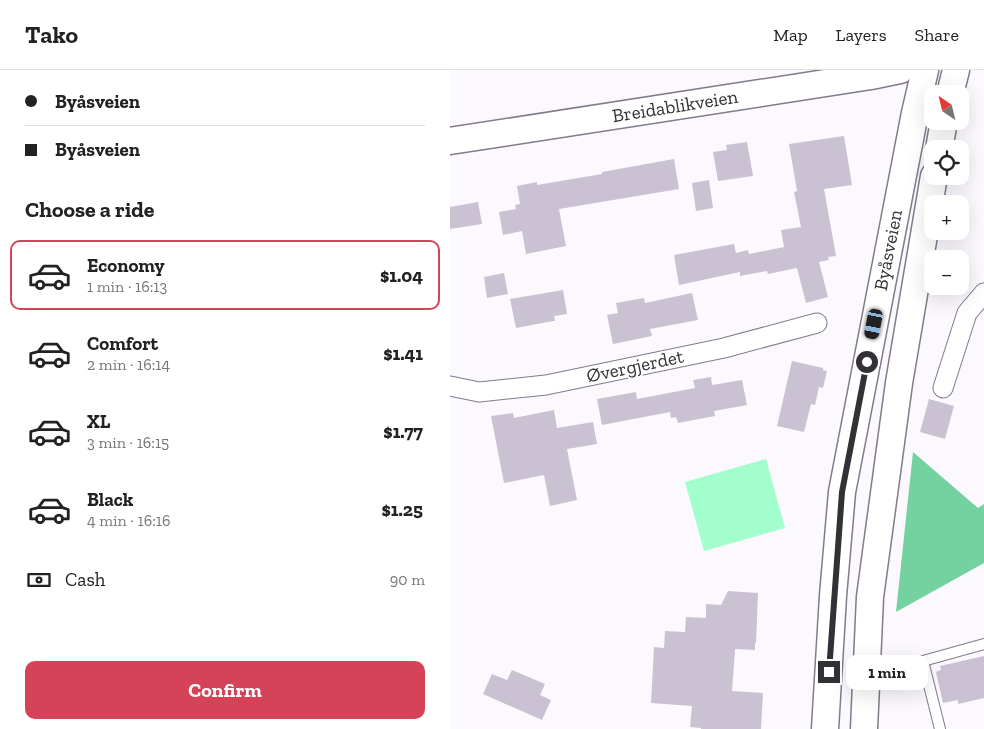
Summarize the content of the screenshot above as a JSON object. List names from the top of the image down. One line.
{"streets":{"main road":["Breidablikveien","Byåsveien"],"street":["Øvergjerdet"]},"north":"top left","page":{"header":"Tako","nav":["Map","Layers","Share"],"banner":["Byåsveien","Byåsveien"],"map_buttons":["+","−"],"heading":"Choose a ride","list":[{"name":"Economy","note":"1 min · 16:13","value":"$1.04"},{"name":"Comfort","note":"2 min · 16:14","value":"$1.41"},{"name":"XL","note":"3 min · 16:15","value":"$1.77"},{"name":"Black","note":"4 min · 16:16","value":"$1.25"}],"pay":["Cash","90 m"],"buttons":"Confirm","bubble":"1 min"}}
